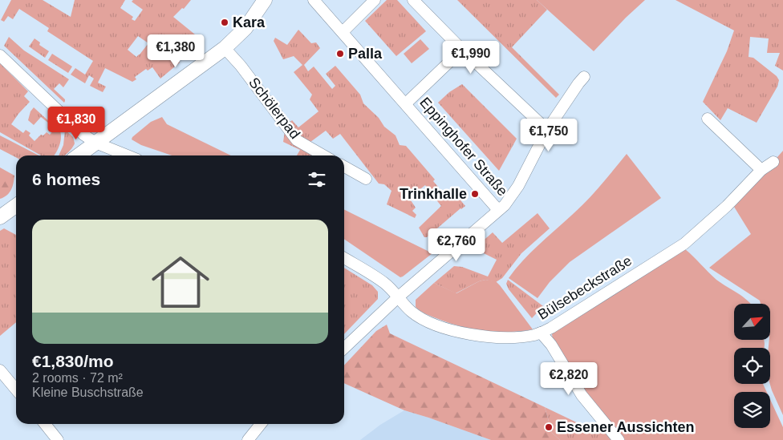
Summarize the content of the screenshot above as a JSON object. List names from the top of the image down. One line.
{"streets":{"street":["Schölerpad","Eppinghofer Straße","Bülsebeckstraße"]},"places":["Kara","Palla","Trinkhalle","Essener Aussichten"],"north":"top right","page":{"price":["€1,380","€1,990","€1,830","€1,750","€2,760","€2,820"],"heading":"6 homes","list":[{"name":"€1,830/mo","note":"2 rooms · 72 m² · Kleine Buschstraße"}]}}
